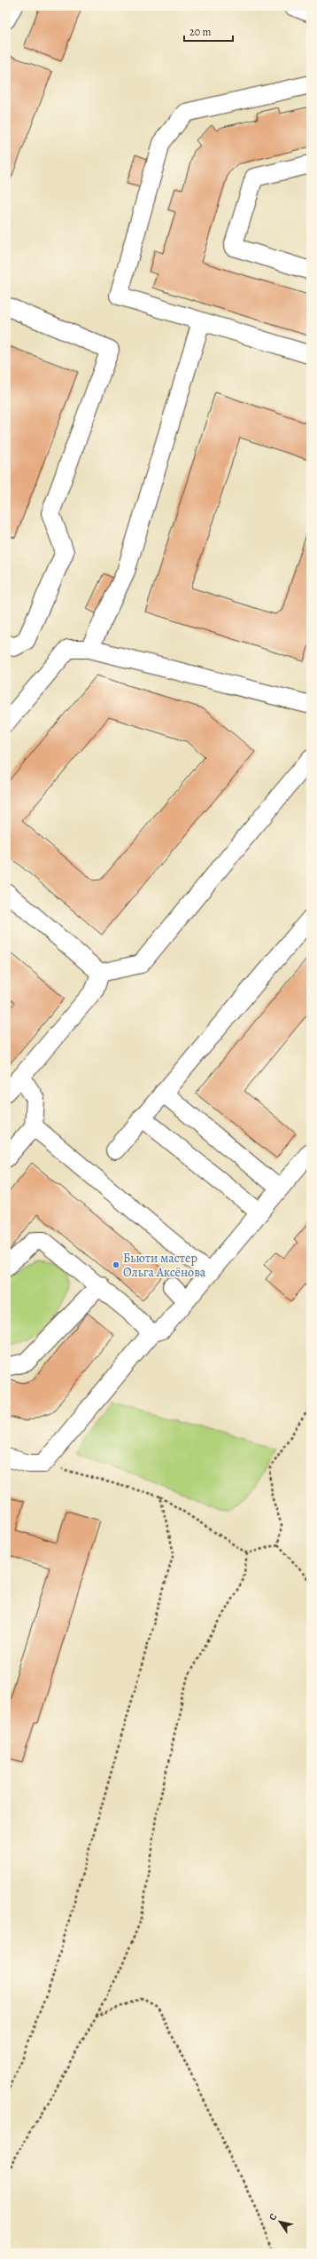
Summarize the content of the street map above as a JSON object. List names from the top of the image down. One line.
{"places":["Бьюти мастер Oльга Аксёнова"],"scale_bar":"20 m","north":"top left"}
